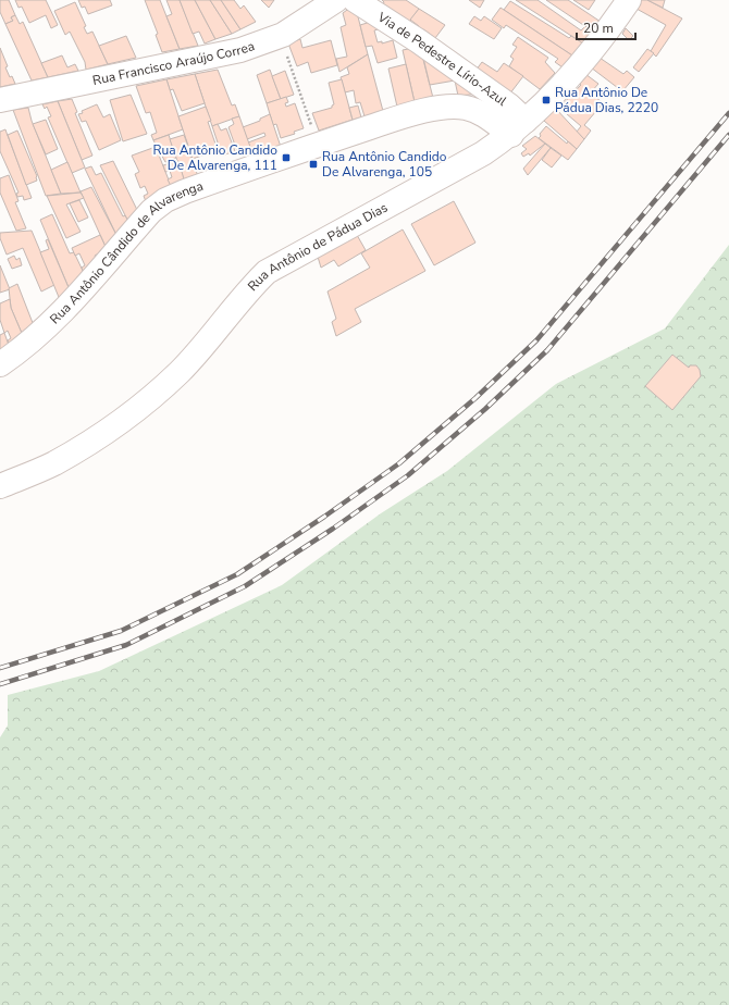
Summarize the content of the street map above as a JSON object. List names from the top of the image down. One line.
{"streets":{"street":["Via de Pedestre Lírio-Azul","Rua Francisco Araújo Correa","Rua Antônio de Pádua Dias","Rua Antônio Cândido de Alvarenga"]},"crossings":[["Via de Pedestre Lírio-Azul","Rua Antônio de Pádua Dias"],["Via de Pedestre Lírio-Azul","Rua Antônio Cândido de Alvarenga"],["Rua Antônio de Pádua Dias","Rua Antônio Cândido de Alvarenga"]],"places":{"transit":["Rua Antônio De Pádua Dias, 2220","Rua Antônio Candido De Alvarenga, 111","Rua Antônio Candido De Alvarenga, 105"]},"scale_bar":"20 m"}
